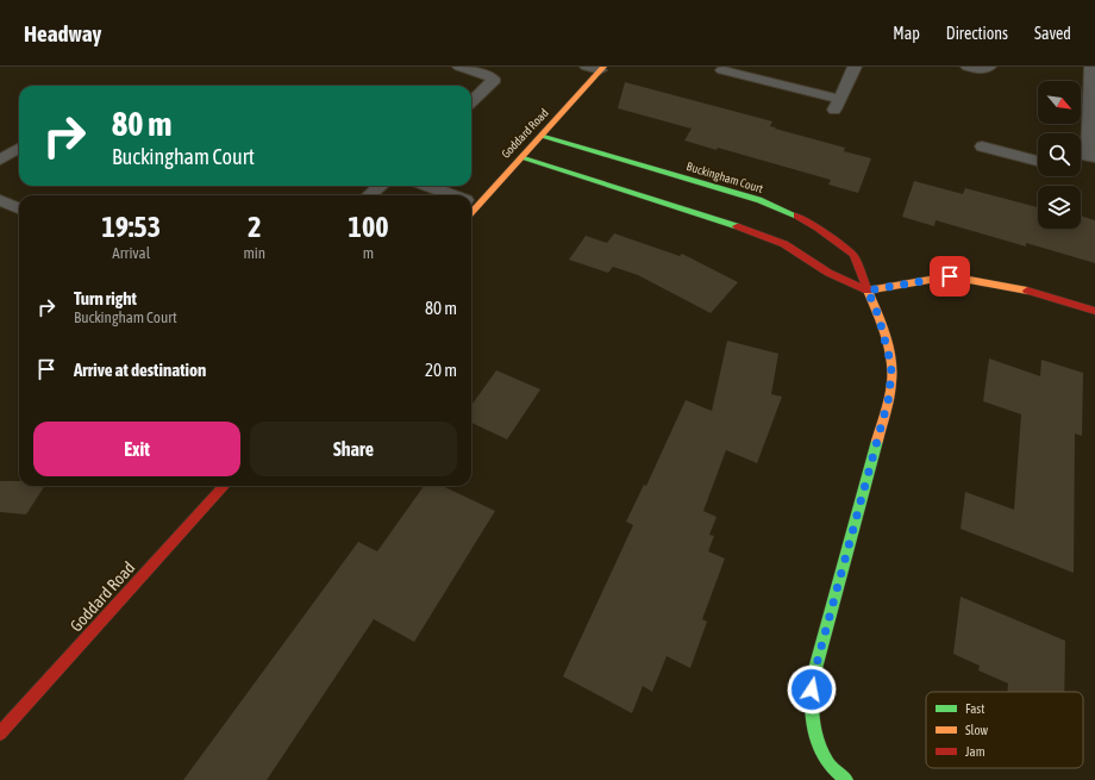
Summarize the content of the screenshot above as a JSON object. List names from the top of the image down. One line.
{"streets":{"street":["Goddard Road","Buckingham Court"]},"crossings":[["Goddard Road","Buckingham Court"]],"legend":["Fast","Slow","Jam"],"north":"bottom right","page":{"header":"Headway","nav":["Map","Directions","Saved"],"turn":["80 m","Buckingham Court"],"eta":["19:53","Arrival","2","min","100","m"],"list":[{"name":"Turn right","note":"Buckingham Court","value":"80 m"},{"name":"Arrive at destination","value":"20 m"}],"buttons":["Exit","Share"]}}
